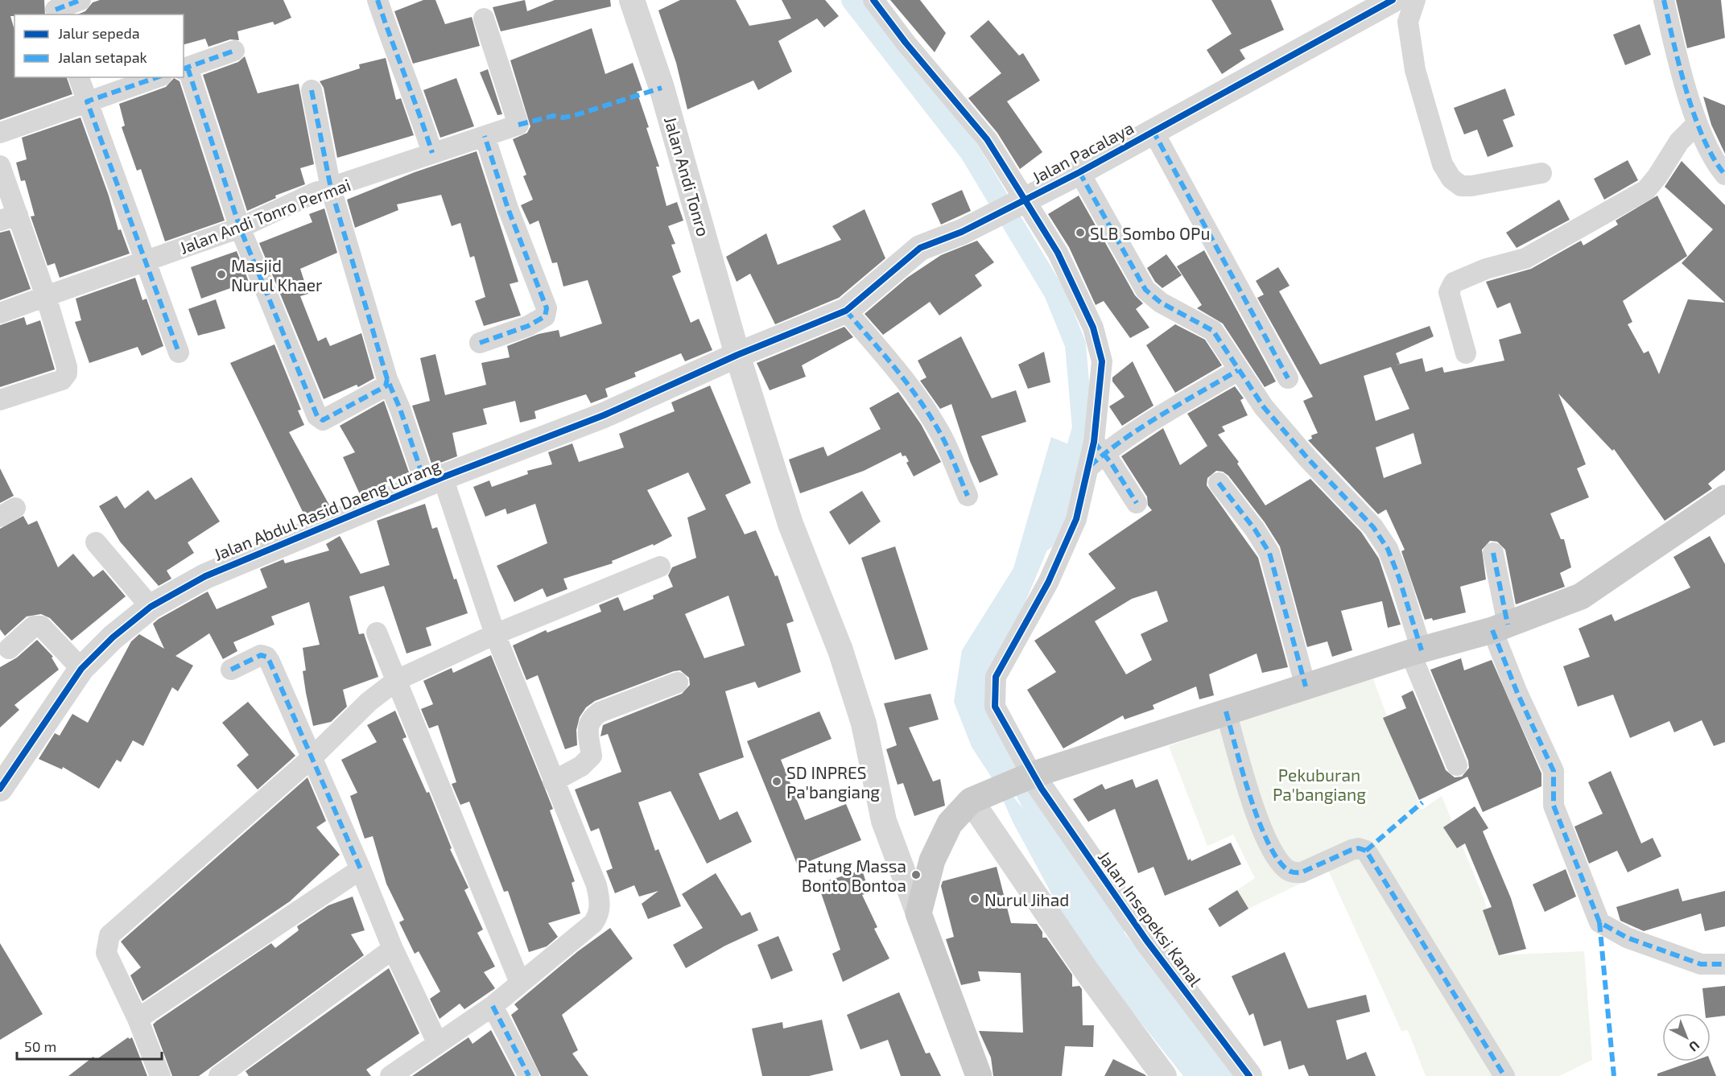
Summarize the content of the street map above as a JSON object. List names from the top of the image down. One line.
{"streets":{"street":["Jalan Pacalaya","Jalan Andi Tonro","Jalan Andi Tonro Permai","Jalan Abdul Rasid Daeng Lurang","Jalan Insepeksi Kanal"]},"crossings":[["Jalan Pacalaya","Jalan Andi Tonro"],["Jalan Pacalaya","Jalan Abdul Rasid Daeng Lurang"],["Jalan Andi Tonro","Jalan Abdul Rasid Daeng Lurang"]],"parks":["Pekuburan Pa'bangiang"],"places":["SLB Sombo OPu","Masjid Nurul Khaer","SD INPRES Pa'bangiang","Patung Massa Bonto Bontoa","Nurul Jihad"],"legend":["Jalur sepeda","Jalan setapak"],"scale_bar":"50 m","north":"bottom right"}
